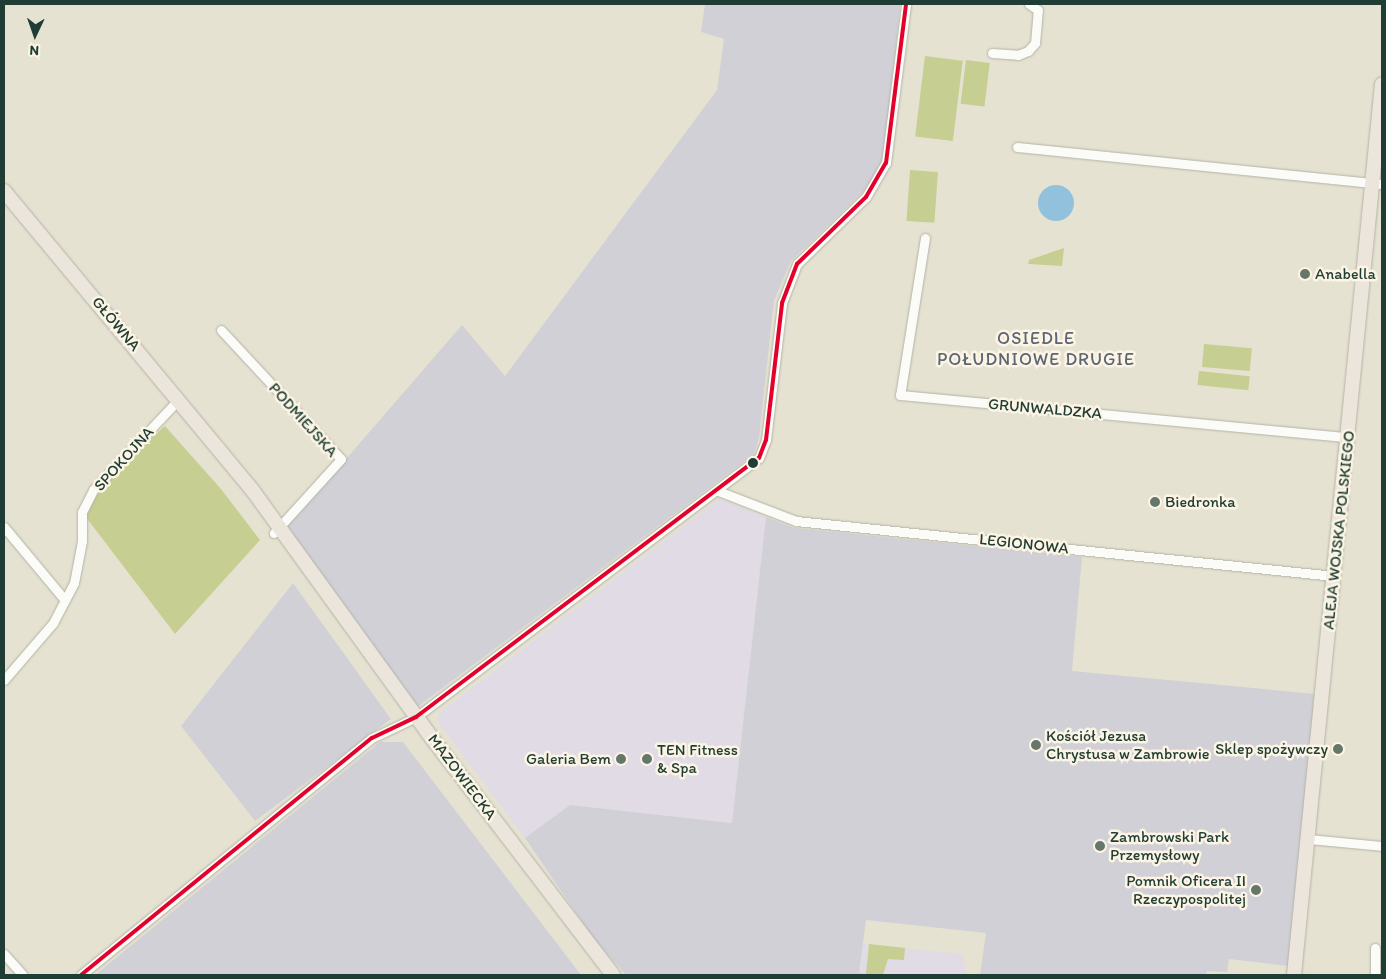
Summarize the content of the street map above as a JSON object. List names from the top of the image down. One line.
{"streets":{"main road":["GŁÓWNA","ALEJA WOJSKA POLSKIEGO","MAZOWIECKA"],"street":["GRUNWALDZKA","PODMIEJSKA","SPOKOJNA","LEGIONOWA"]},"crossings":[["GŁÓWNA","PODMIEJSKA"],["GŁÓWNA","SPOKOJNA"],["GŁÓWNA","MAZOWIECKA"],["GRUNWALDZKA","ALEJA WOJSKA POLSKIEGO"],["PODMIEJSKA","MAZOWIECKA"],["ALEJA WOJSKA POLSKIEGO","LEGIONOWA"]],"districts":["OSIEDLE POŁUDNIOWE DRUGIE"],"places":["Anabella","Biedronka","Kościół Jezusa Chrystusa w Zambrowie","Sklep spożywczy","Galeria Bem","TEN Fitness & Spa","Zambrowski Park Przemysłowy","Pomnik Oficera II Rzeczypospolitej"],"north":"bottom"}
